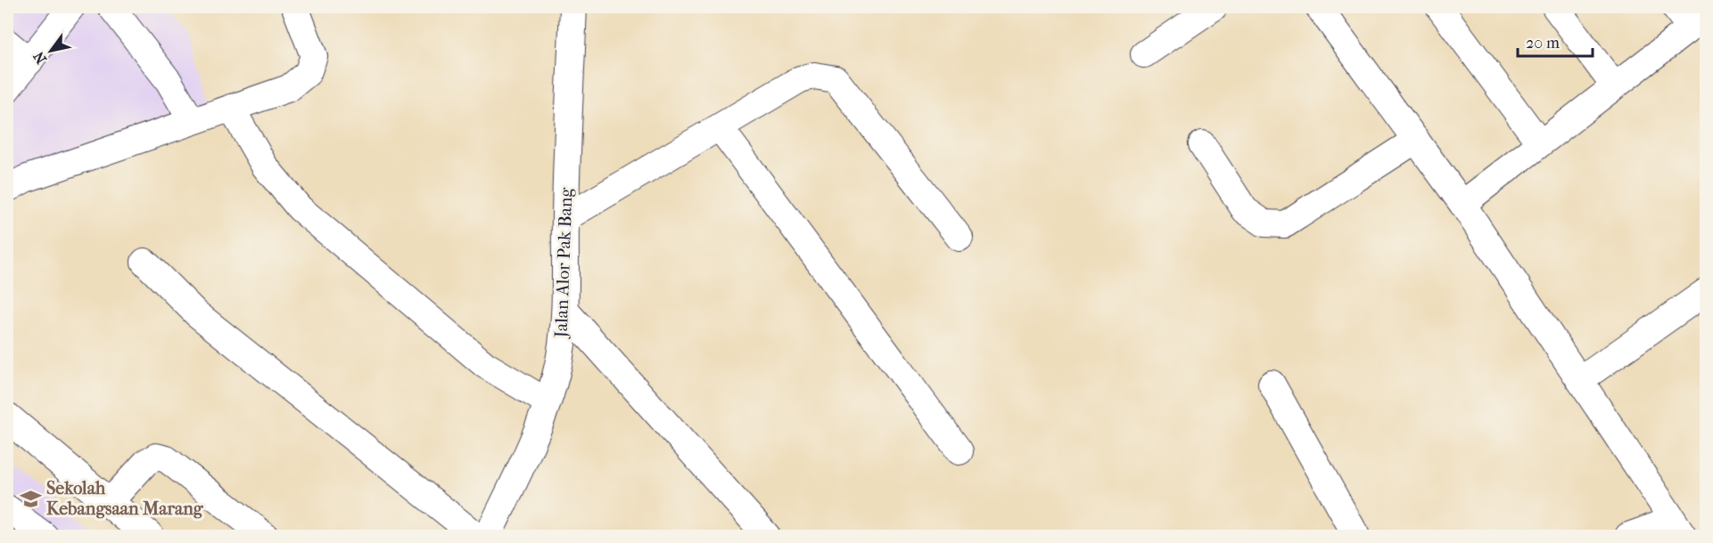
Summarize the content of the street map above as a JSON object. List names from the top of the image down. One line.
{"streets":{"street":["Jalan Alor Pak Bang"]},"places":{"school or university":["Sekolah Kebangsaan Marang"]},"scale_bar":"20 m","north":"bottom left"}
